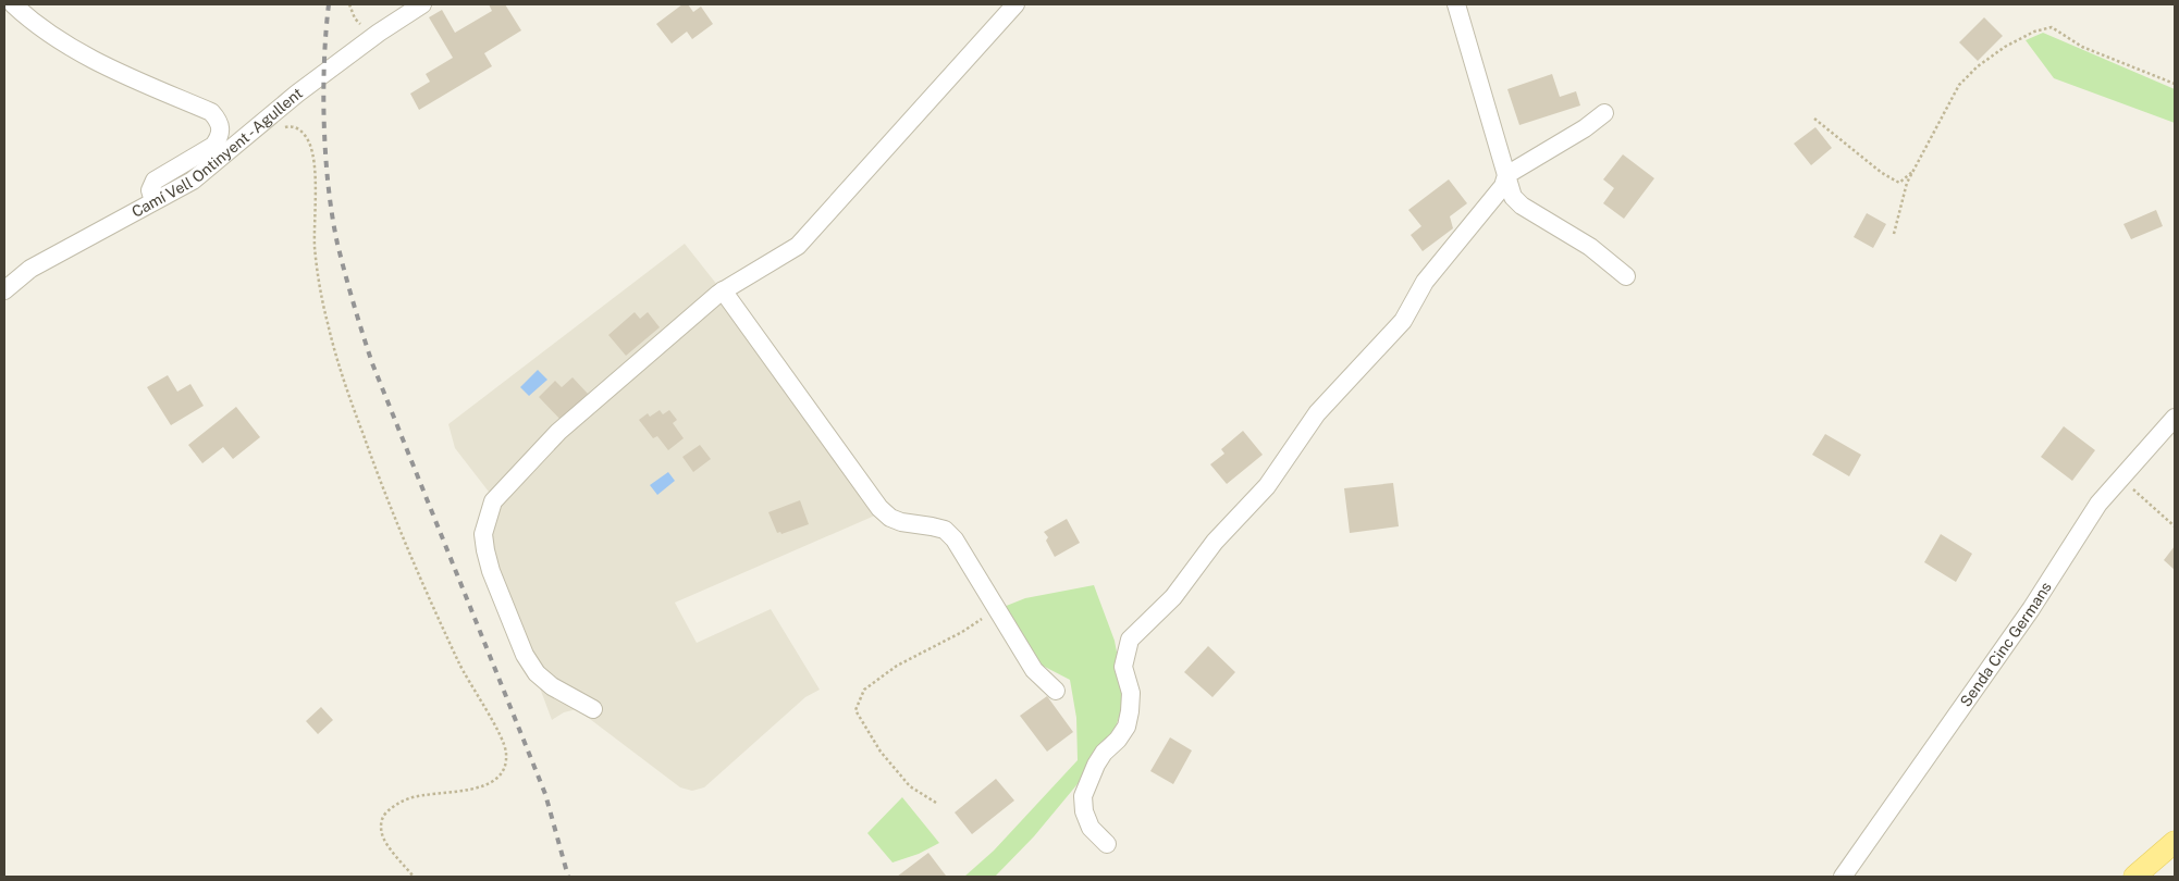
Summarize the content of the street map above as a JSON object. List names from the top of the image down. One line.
{"streets":{"street":["Camí Vell Ontinyent - Agullent","Senda Cinc Germans"]}}
